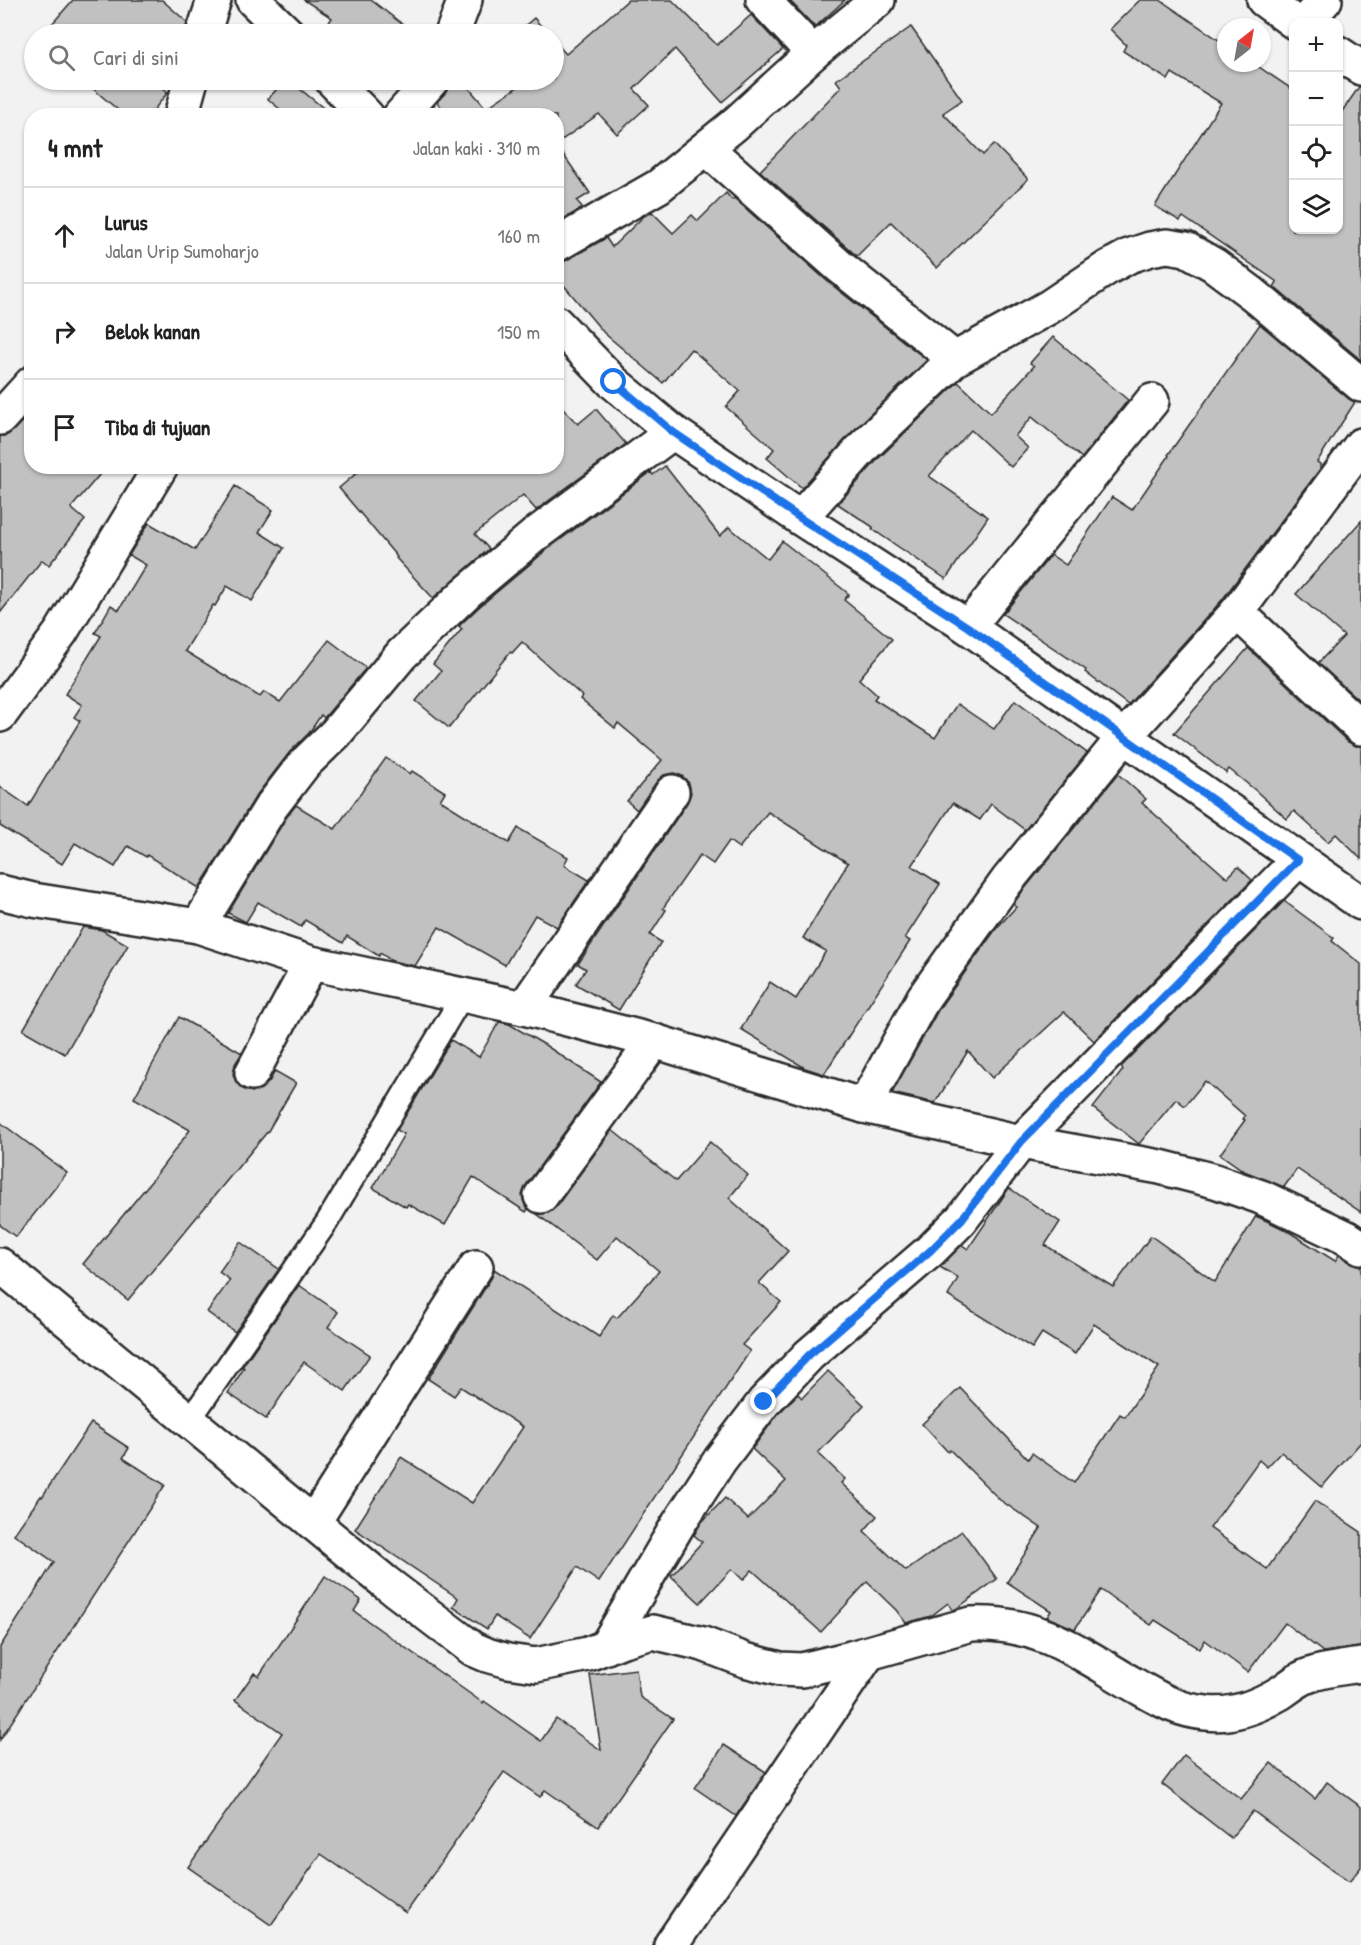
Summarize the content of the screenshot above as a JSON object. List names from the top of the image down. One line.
{"north":"top right","page":{"map_buttons":["+","−"],"search":"Cari di sini","heading":["4 mnt","Jalan kaki · 310 m"],"list":[["Lurus","Jalan Urip Sumoharjo","160 m"],["Belok kanan","150 m"],"Tiba di tujuan"]}}
